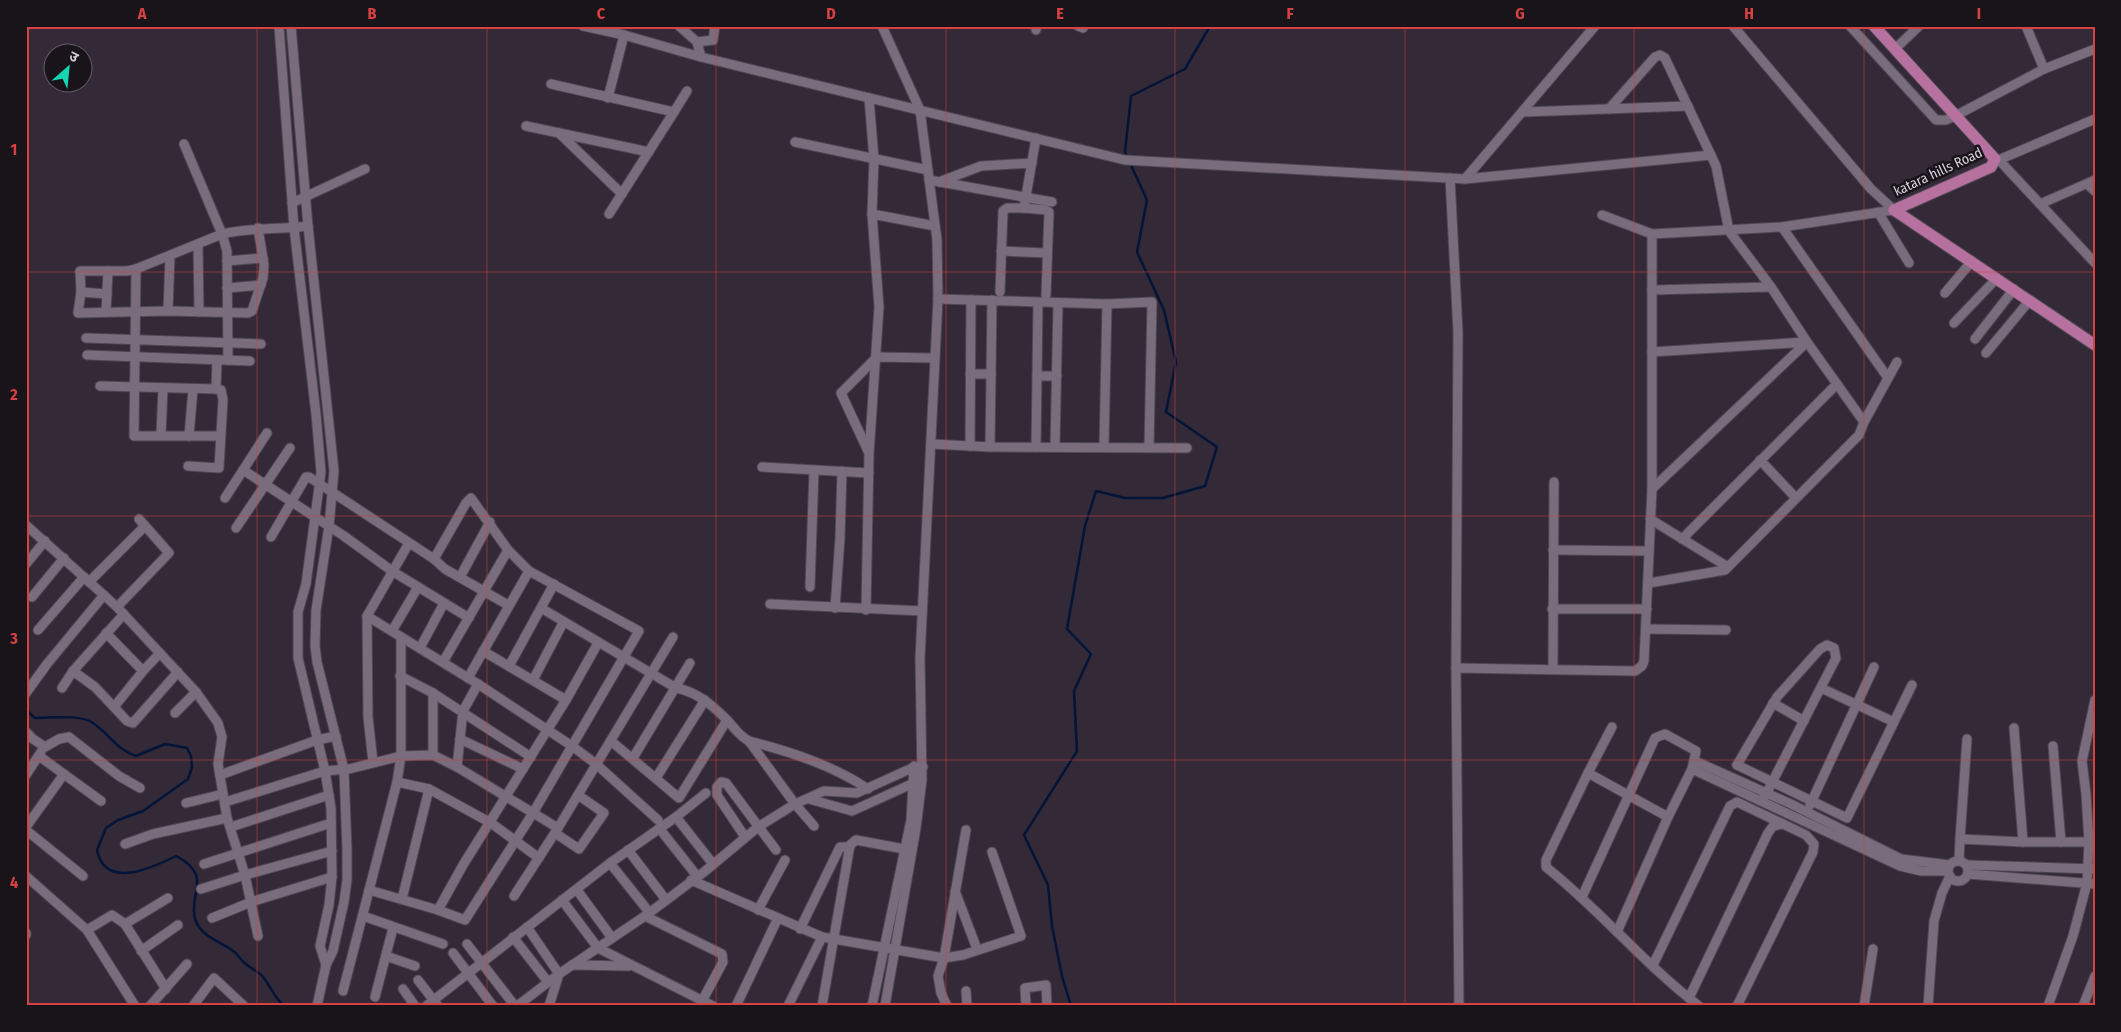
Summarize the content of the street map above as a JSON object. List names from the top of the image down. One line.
{"streets":{"main road":["katara hills Road"]},"north":"top right","grid":{"columns":["A","B","C","D","E","F","G","H","I"],"rows":["1","2","3","4"]}}
